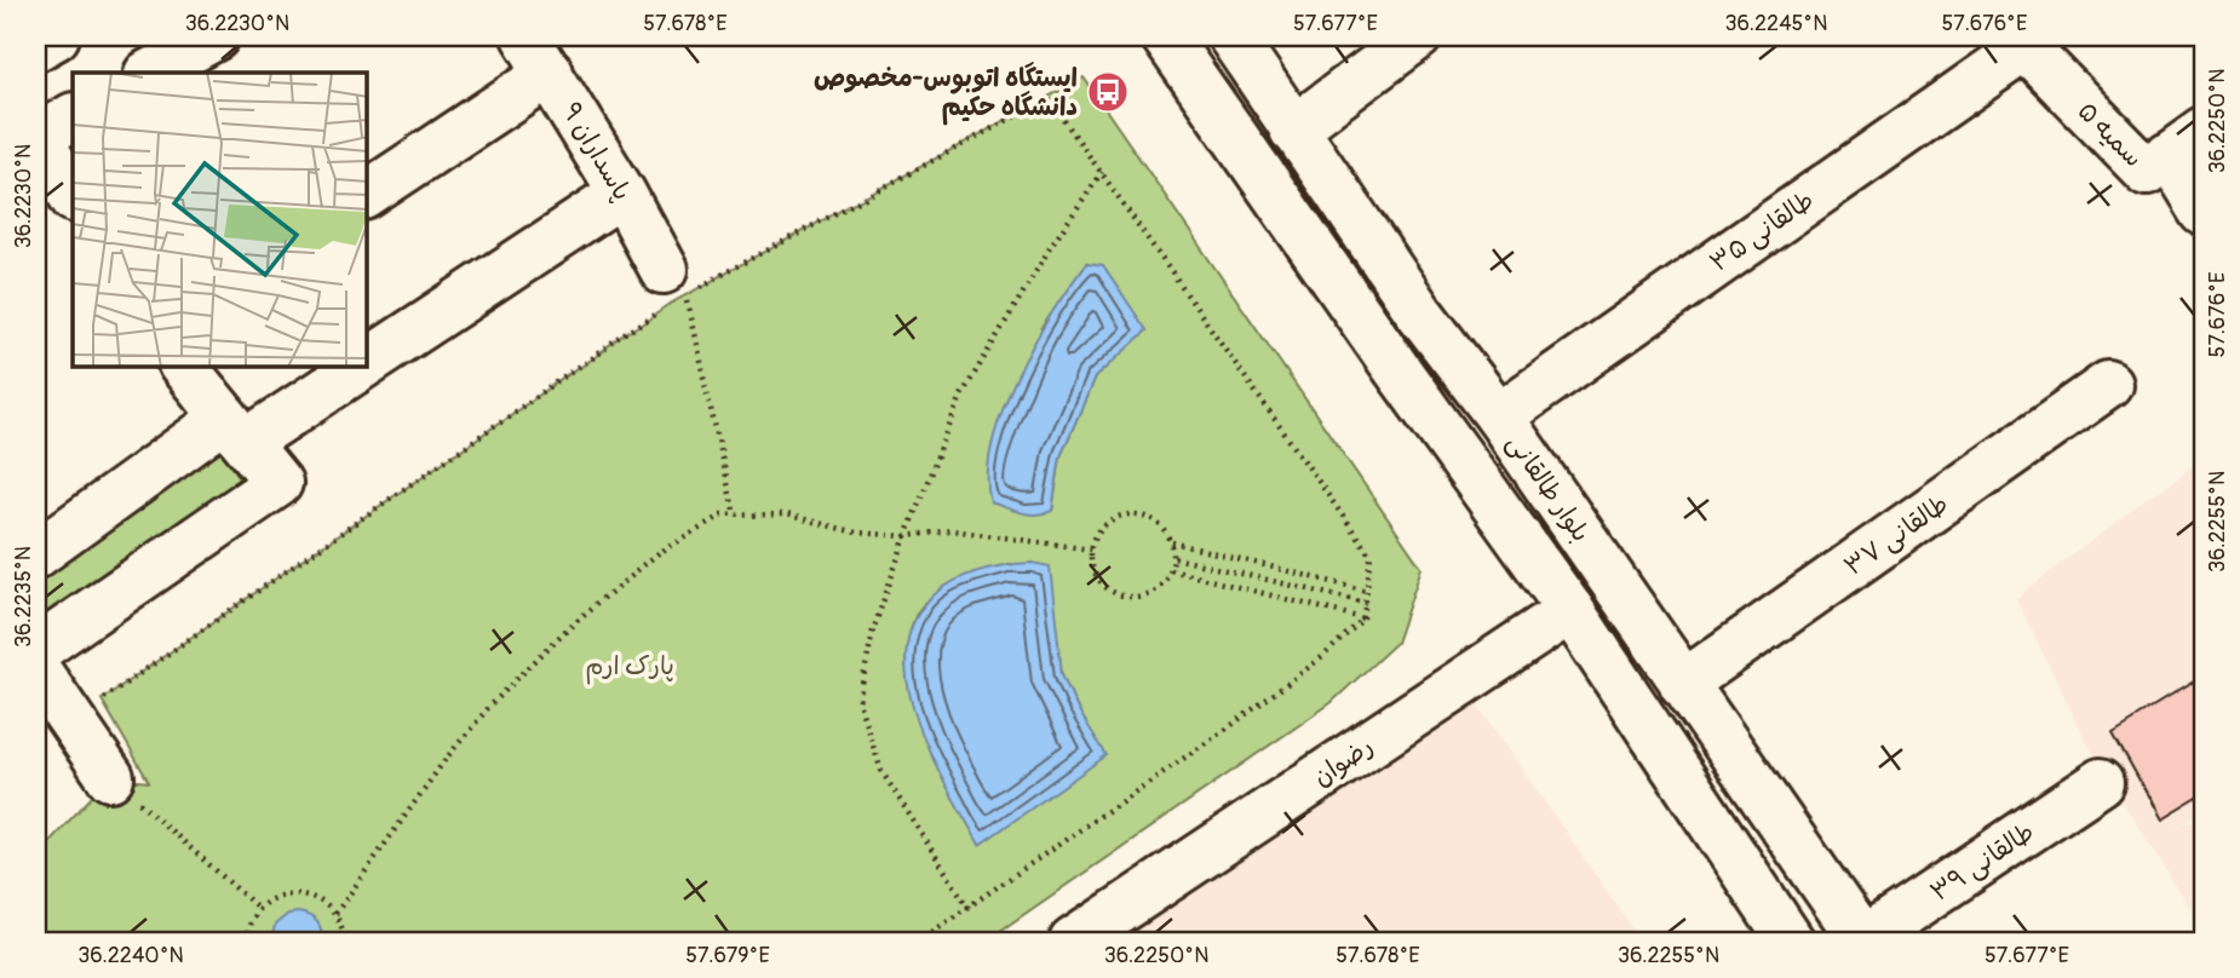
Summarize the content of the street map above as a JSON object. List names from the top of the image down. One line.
{"streets":{"street":["سمیه ۵","پاسداران ۹","طالقانی ۳۵","بلوار طالقانی","طالقانی ۳۷","رضوان","طالقانی ۳۹"]},"crossings":[["سمیه ۵","طالقانی ۳۵"],["طالقانی ۳۵","بلوار طالقانی"],["بلوار طالقانی","طالقانی ۳۷"],["بلوار طالقانی","رضوان"],["بلوار طالقانی","طالقانی ۳۹"]],"parks":["پارک ارم"],"places":{"bus stop":["ایستگاه اتوبوس-مخصوص دانشگاه حکیم"]},"coordinates":["36.2230°N","57.678°E","57.677°E","36.2245°N","57.676°E","36.2250°N","36.2255°N","36.2235°N","36.2240°N","57.679°E"]}
